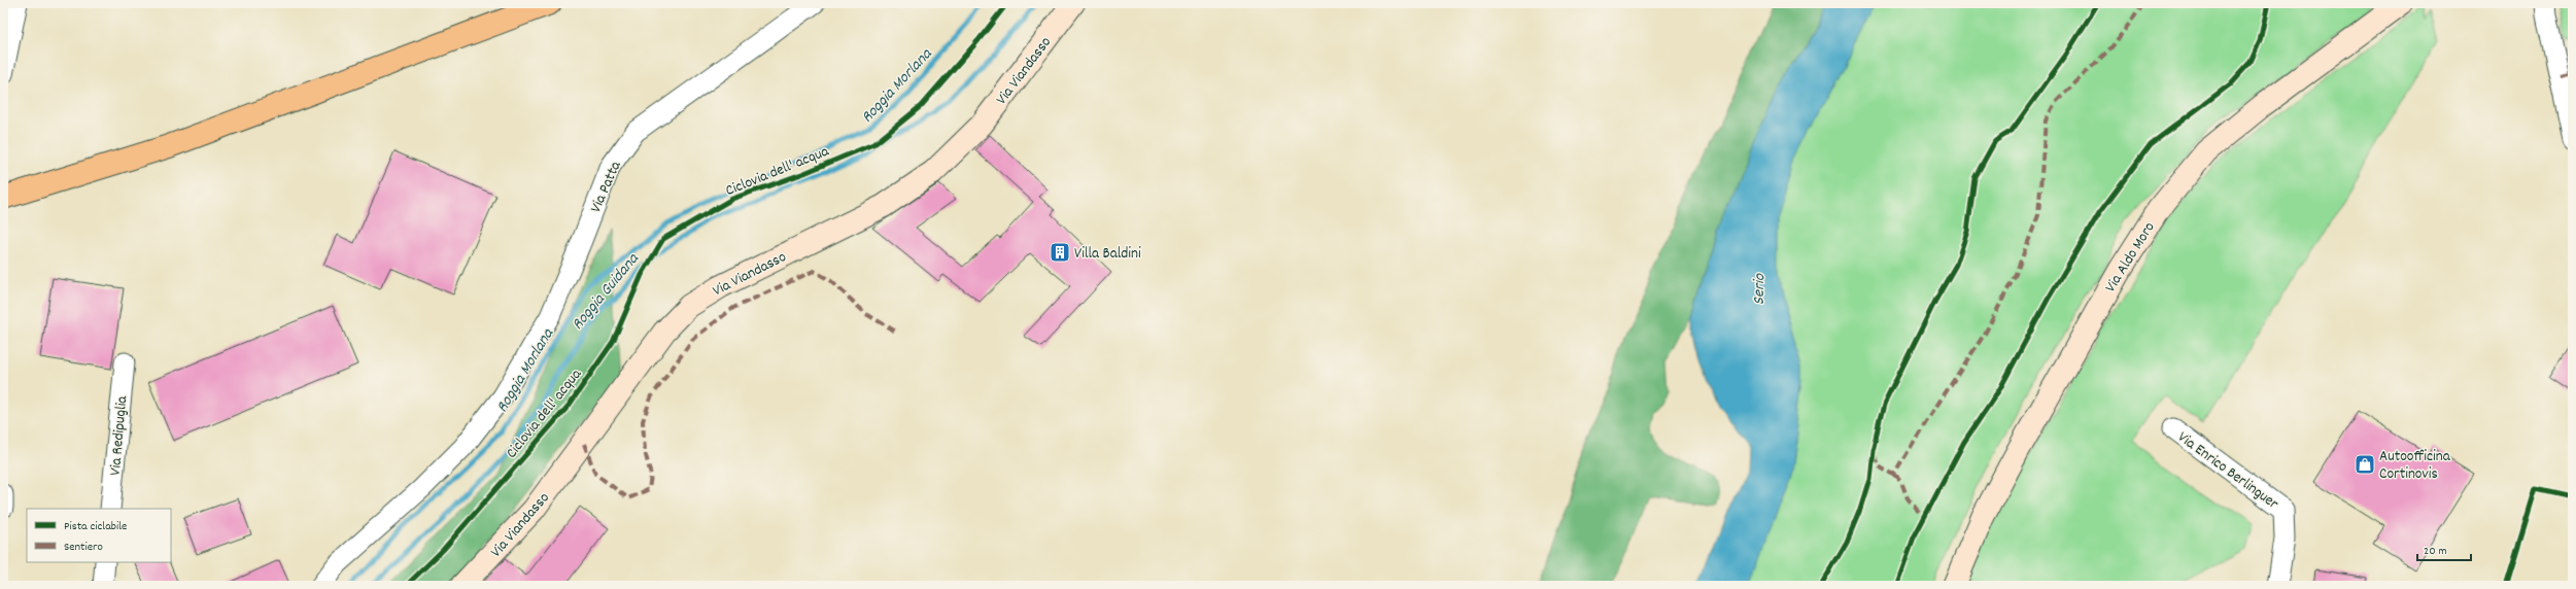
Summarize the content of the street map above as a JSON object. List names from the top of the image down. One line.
{"streets":{"street":["Via Viandasso","Via Patta","Via Aldo Moro","Via Redipuglia","Via Enrico Berlinguer"],"cycle path":["Ciclovia dell' acqua"]},"water":["Roggia Morlana","Serio","Roggia Guidana"],"places":{"building":["Villa Baldini"],"shop":["Autoofficina Cortinovis"]},"legend":["Pista ciclabile","Sentiero"],"scale_bar":"20 m"}
